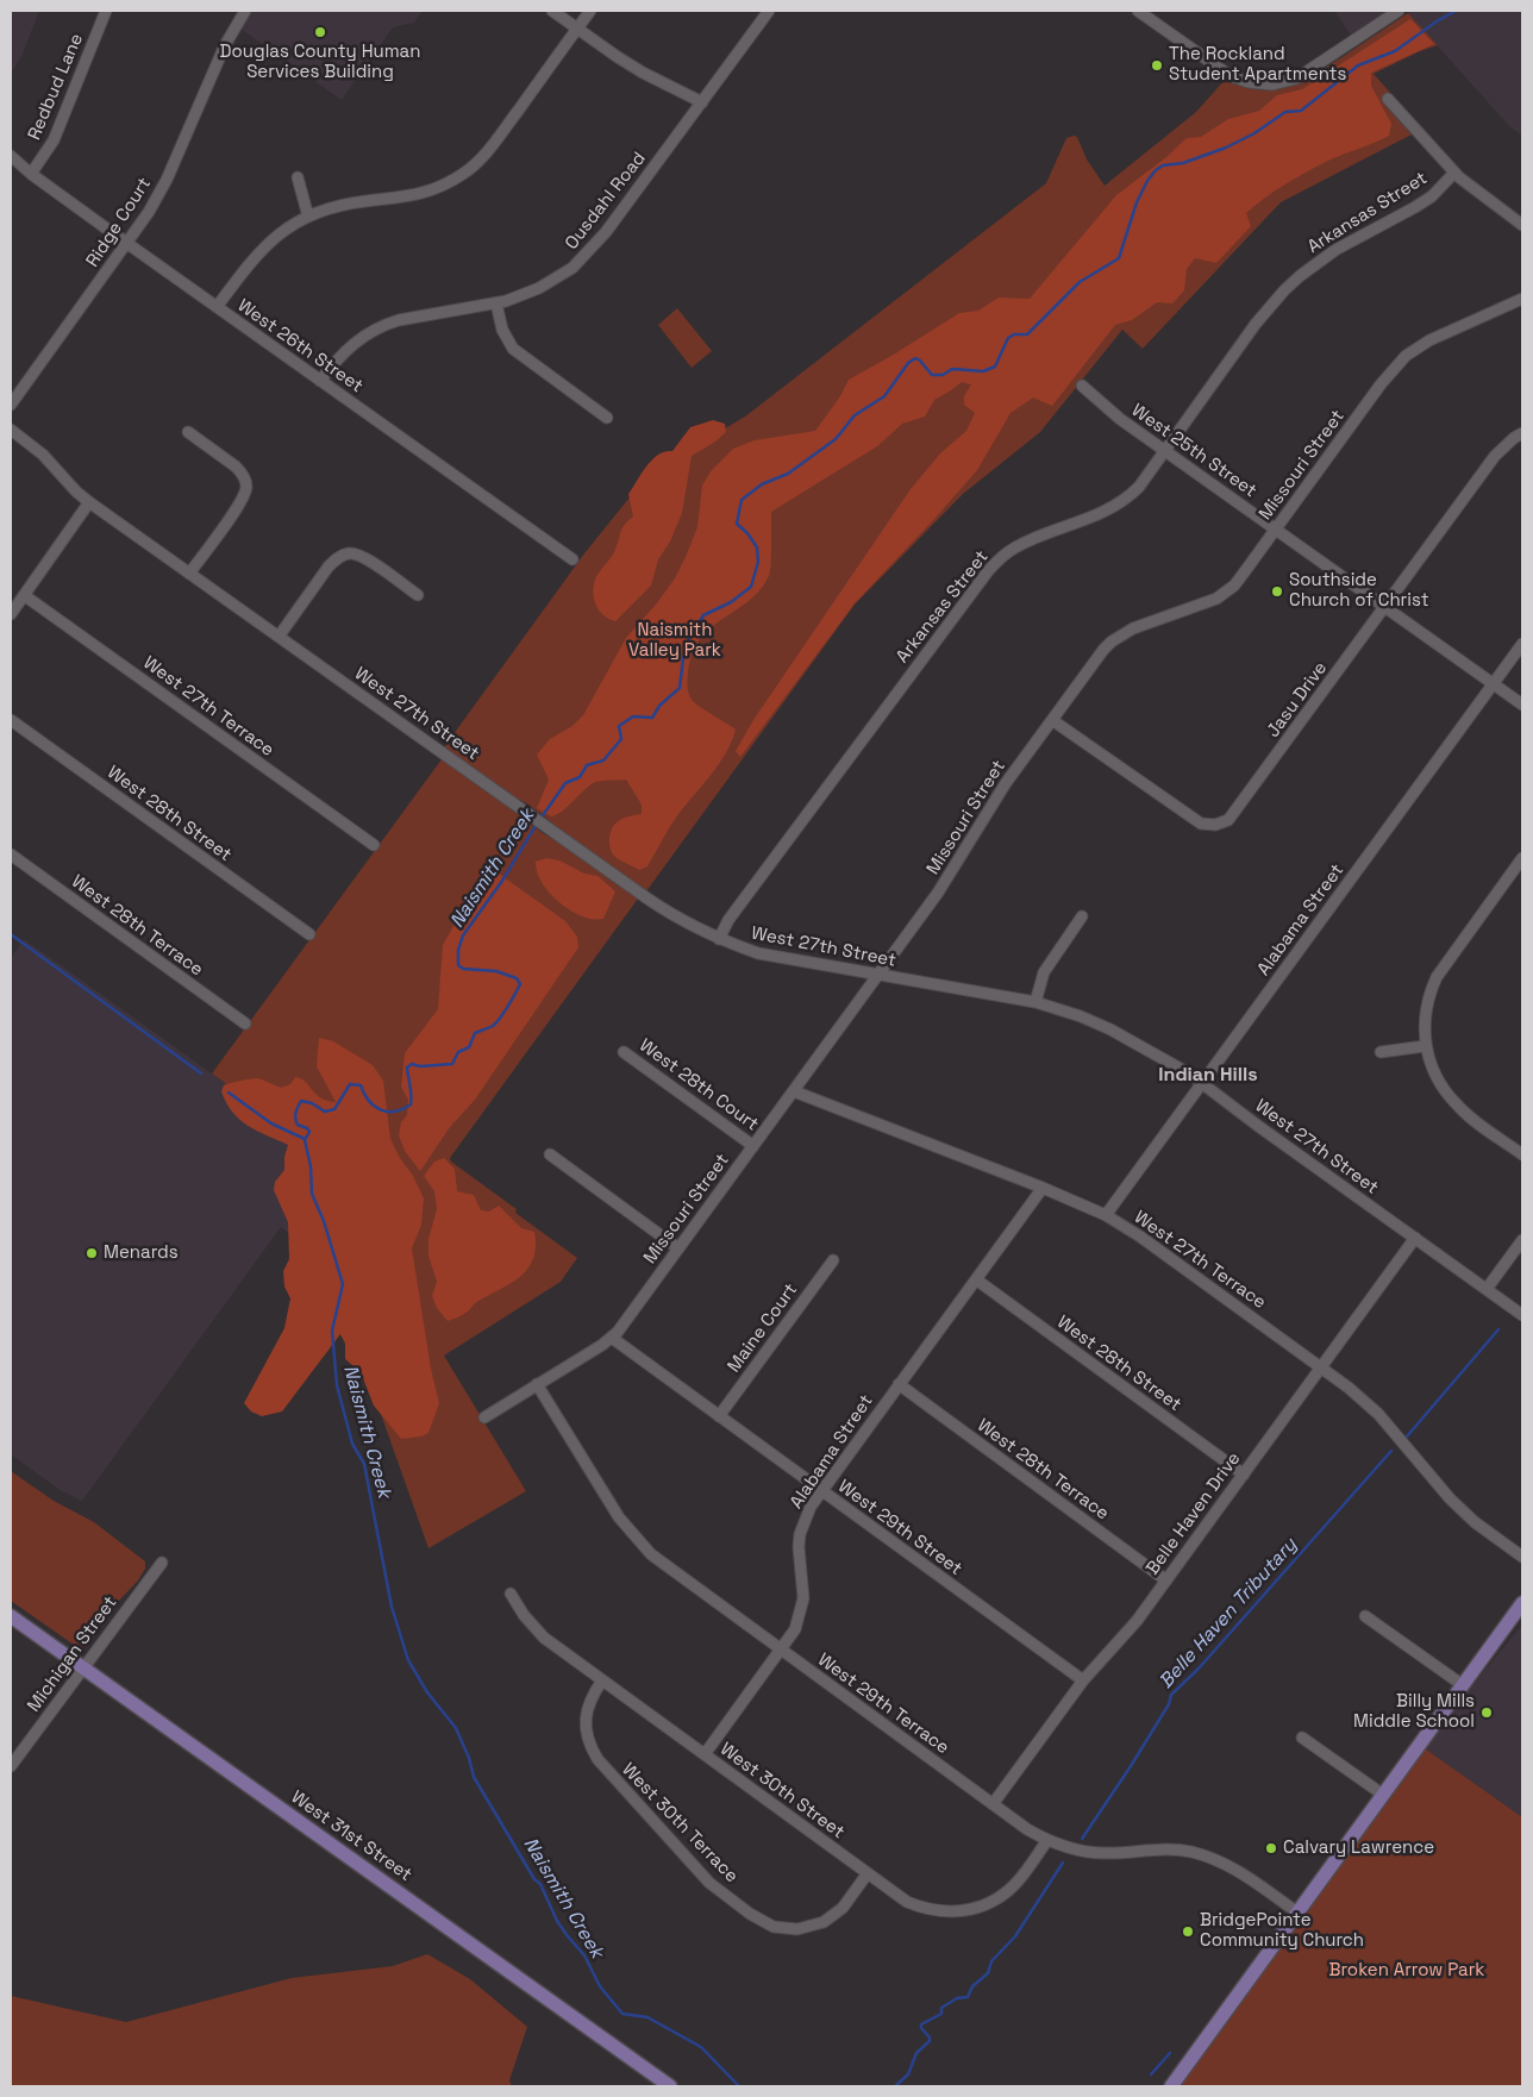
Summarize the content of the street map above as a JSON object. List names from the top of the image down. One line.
{"streets":{"main road":["West 31st Street"],"street":["Redbud Lane","Ousdahl Road","Arkansas Street","Ridge Court","West 26th Street","West 25th Street","Missouri Street","Jasu Drive","West 27th Terrace","West 27th Street","West 28th Street","Alabama Street","West 28th Terrace","West 28th Court","Maine Court","Belle Haven Drive","West 29th Street","Michigan Street","West 29th Terrace","West 30th Street","West 30th Terrace"]},"crossings":[["Redbud Lane","West 26th Street"],["Ousdahl Road","West 26th Street"],["Arkansas Street","West 25th Street"],["Arkansas Street","West 27th Street"],["Ridge Court","West 26th Street"],["West 25th Street","Missouri Street"],["West 25th Street","Jasu Drive"],["West 25th Street","Alabama Street"],["Missouri Street","Jasu Drive"],["Missouri Street","West 27th Terrace"],["Missouri Street","West 27th Street"],["Missouri Street","West 28th Court"],["Missouri Street","West 29th Street"],["Missouri Street","West 29th Terrace"],["West 27th Terrace","Alabama Street"],["West 27th Terrace","Belle Haven Drive"],["West 27th Street","Alabama Street"],["West 27th Street","Belle Haven Drive"],["West 28th Street","Alabama Street"],["West 28th Street","Belle Haven Drive"],["Alabama Street","West 28th Terrace"],["Alabama Street","West 29th Street"],["Alabama Street","West 29th Terrace"],["Alabama Street","West 30th Street"],["West 28th Terrace","Belle Haven Drive"],["Maine Court","West 29th Street"],["Belle Haven Drive","West 29th Street"],["Belle Haven Drive","West 29th Terrace"],["Michigan Street","West 31st Street"],["West 29th Terrace","West 30th Street"],["West 30th Street","West 30th Terrace"]],"districts":["Indian Hills"],"water":["Naismith Creek","Belle Haven Tributary"],"parks":["Naismith Valley Park","Broken Arrow Park"],"places":["Douglas County Human Services Building","The Rockland Student Apartments","Southside Church of Christ","Menards","Billy Mills Middle School","Calvary Lawrence","BridgePointe Community Church"]}
